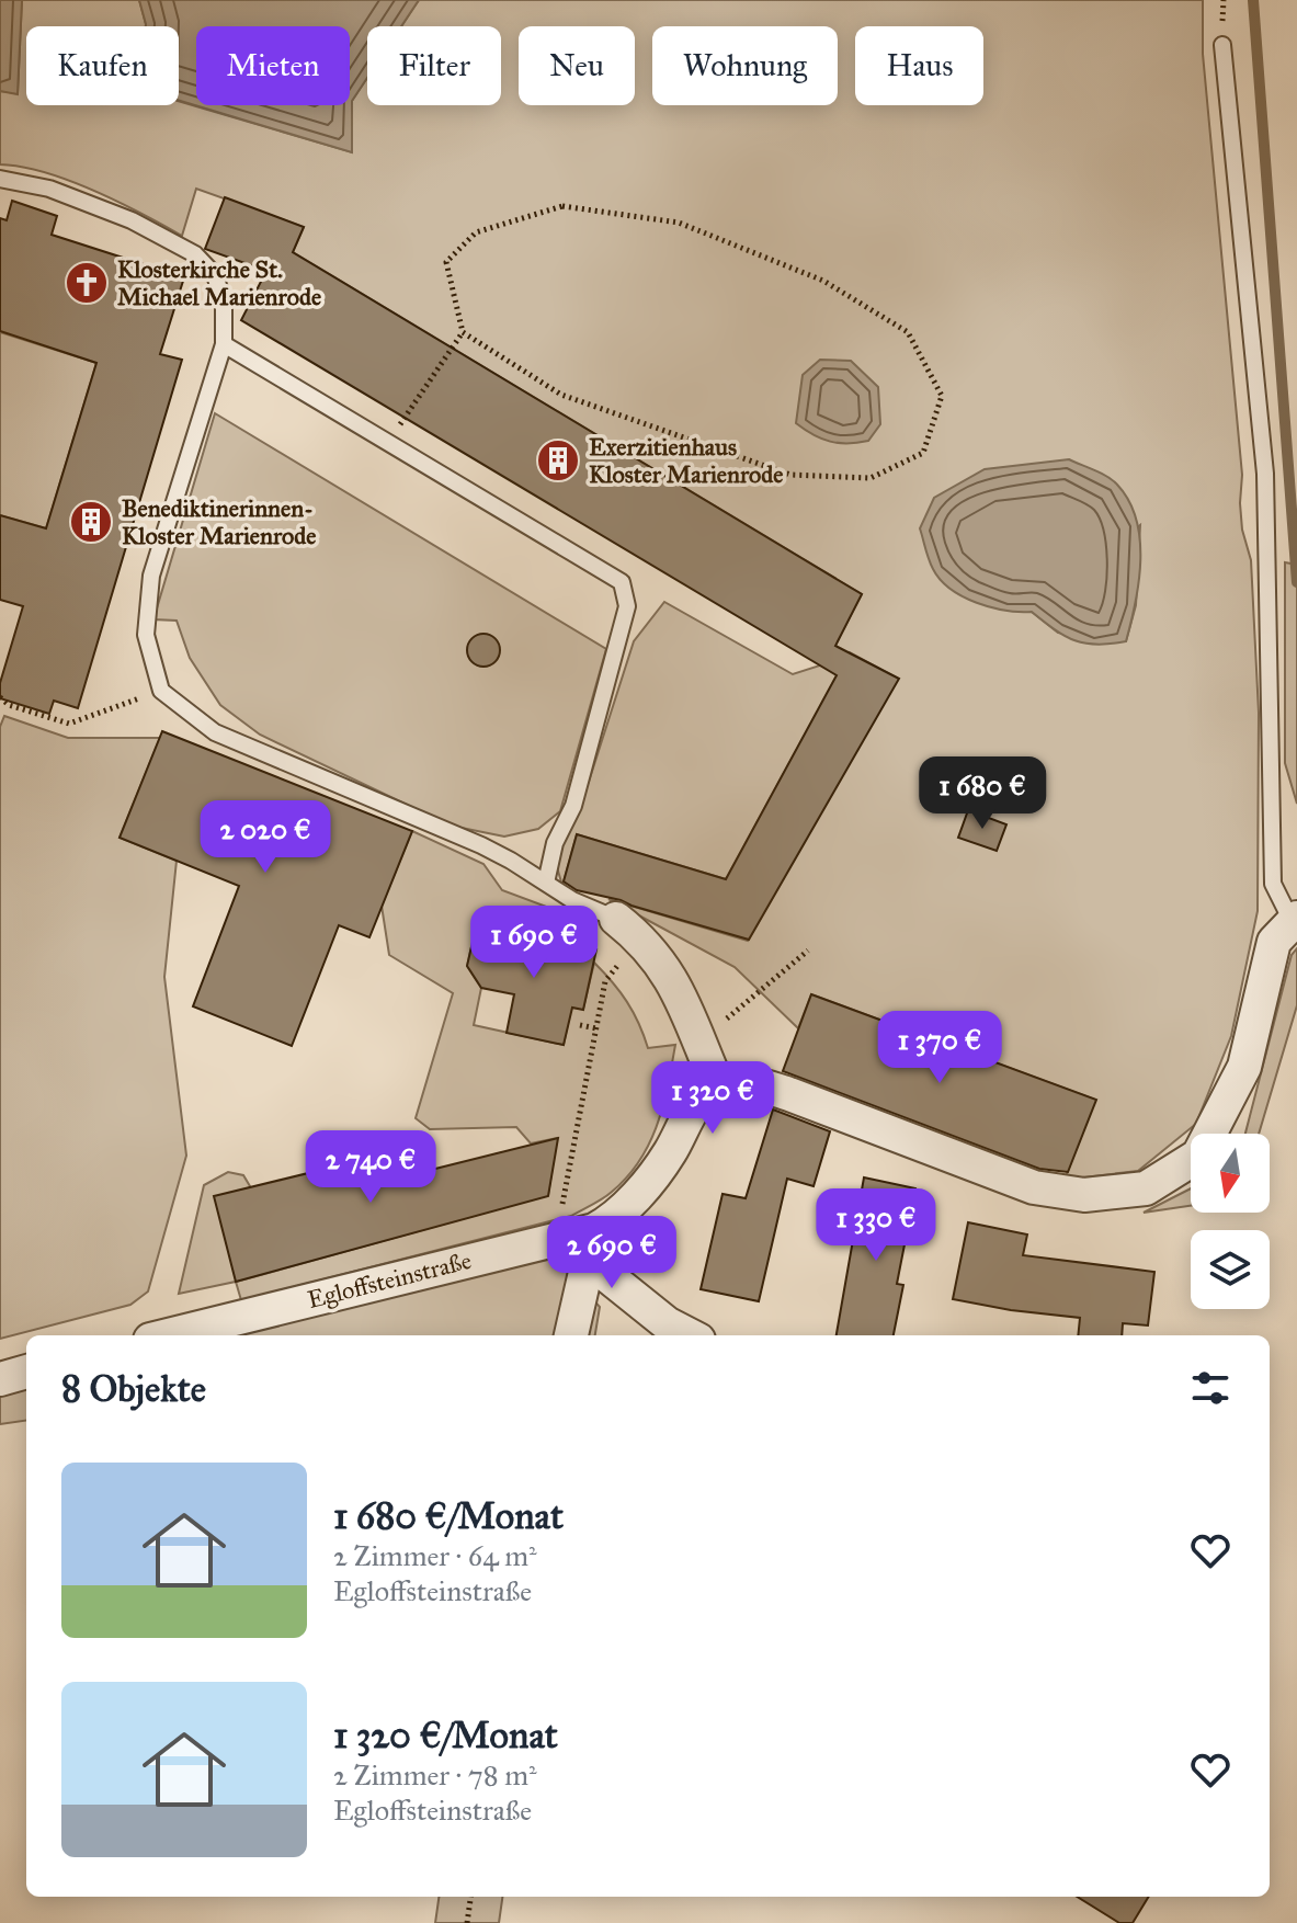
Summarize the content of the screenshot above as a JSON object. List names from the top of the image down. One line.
{"streets":{"street":["Egloffsteinstraße"]},"places":{"church":["Klosterkirche St. Michael Marienrode"],"building":["Exerzitienhaus Kloster Marienrode","Benediktinerinnen- Kloster Marienrode"]},"north":"bottom","page":{"chip":["Kaufen","Mieten","Filter","Neu","Wohnung","Haus"],"price":["1 680 €","2 020 €","1 690 €","1 370 €","1 320 €","2 740 €","1 330 €","2 690 €"],"heading":"8 Objekte","list":[{"name":"1 680 €/Monat","note":"2 Zimmer · 64 m² · Egloffsteinstraße"},{"name":"1 320 €/Monat","note":"2 Zimmer · 78 m² · Egloffsteinstraße"}]}}
